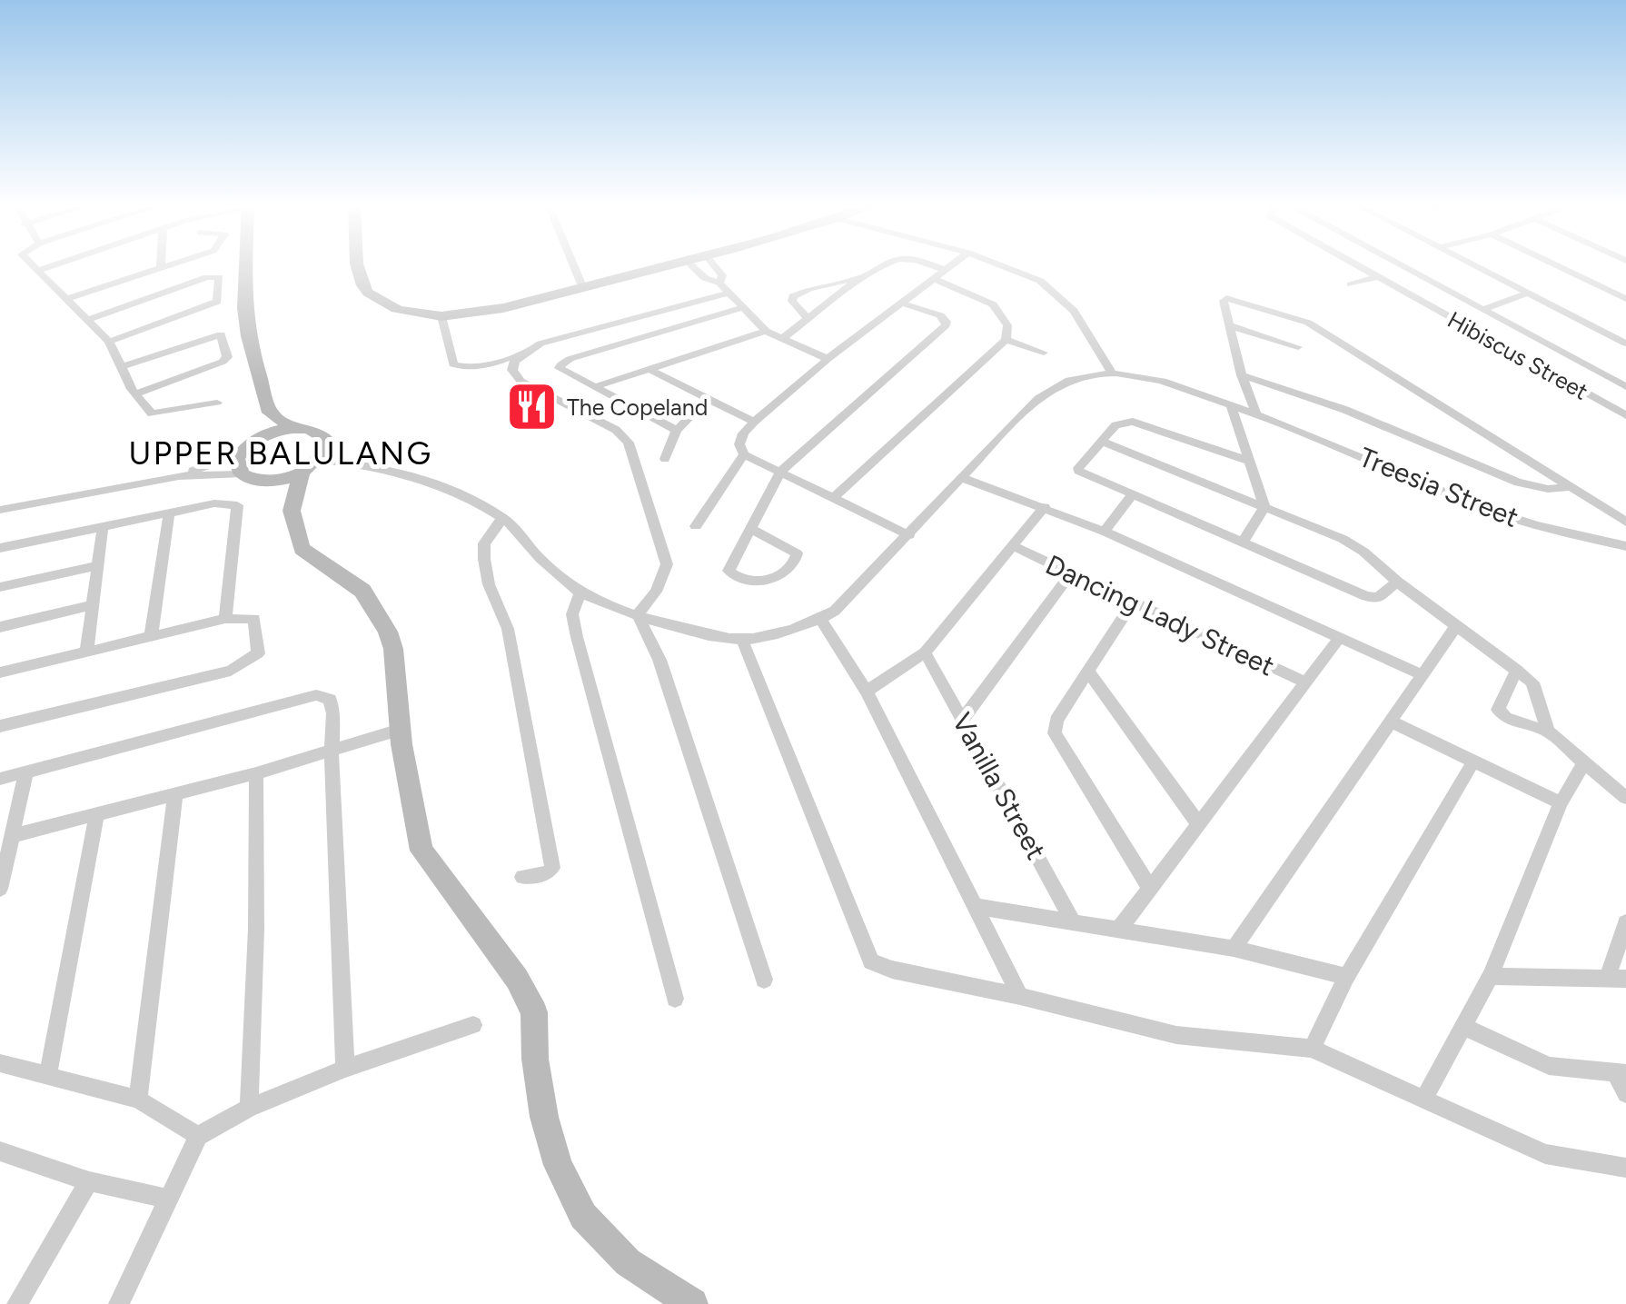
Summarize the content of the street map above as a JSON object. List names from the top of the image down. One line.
{"streets":{"street":["Hibiscus Street","Treesia Street","Dancing Lady Street","Vanilla Street"]},"districts":["UPPER BALULANG"],"places":{"restaurant":["The Copeland"]}}
